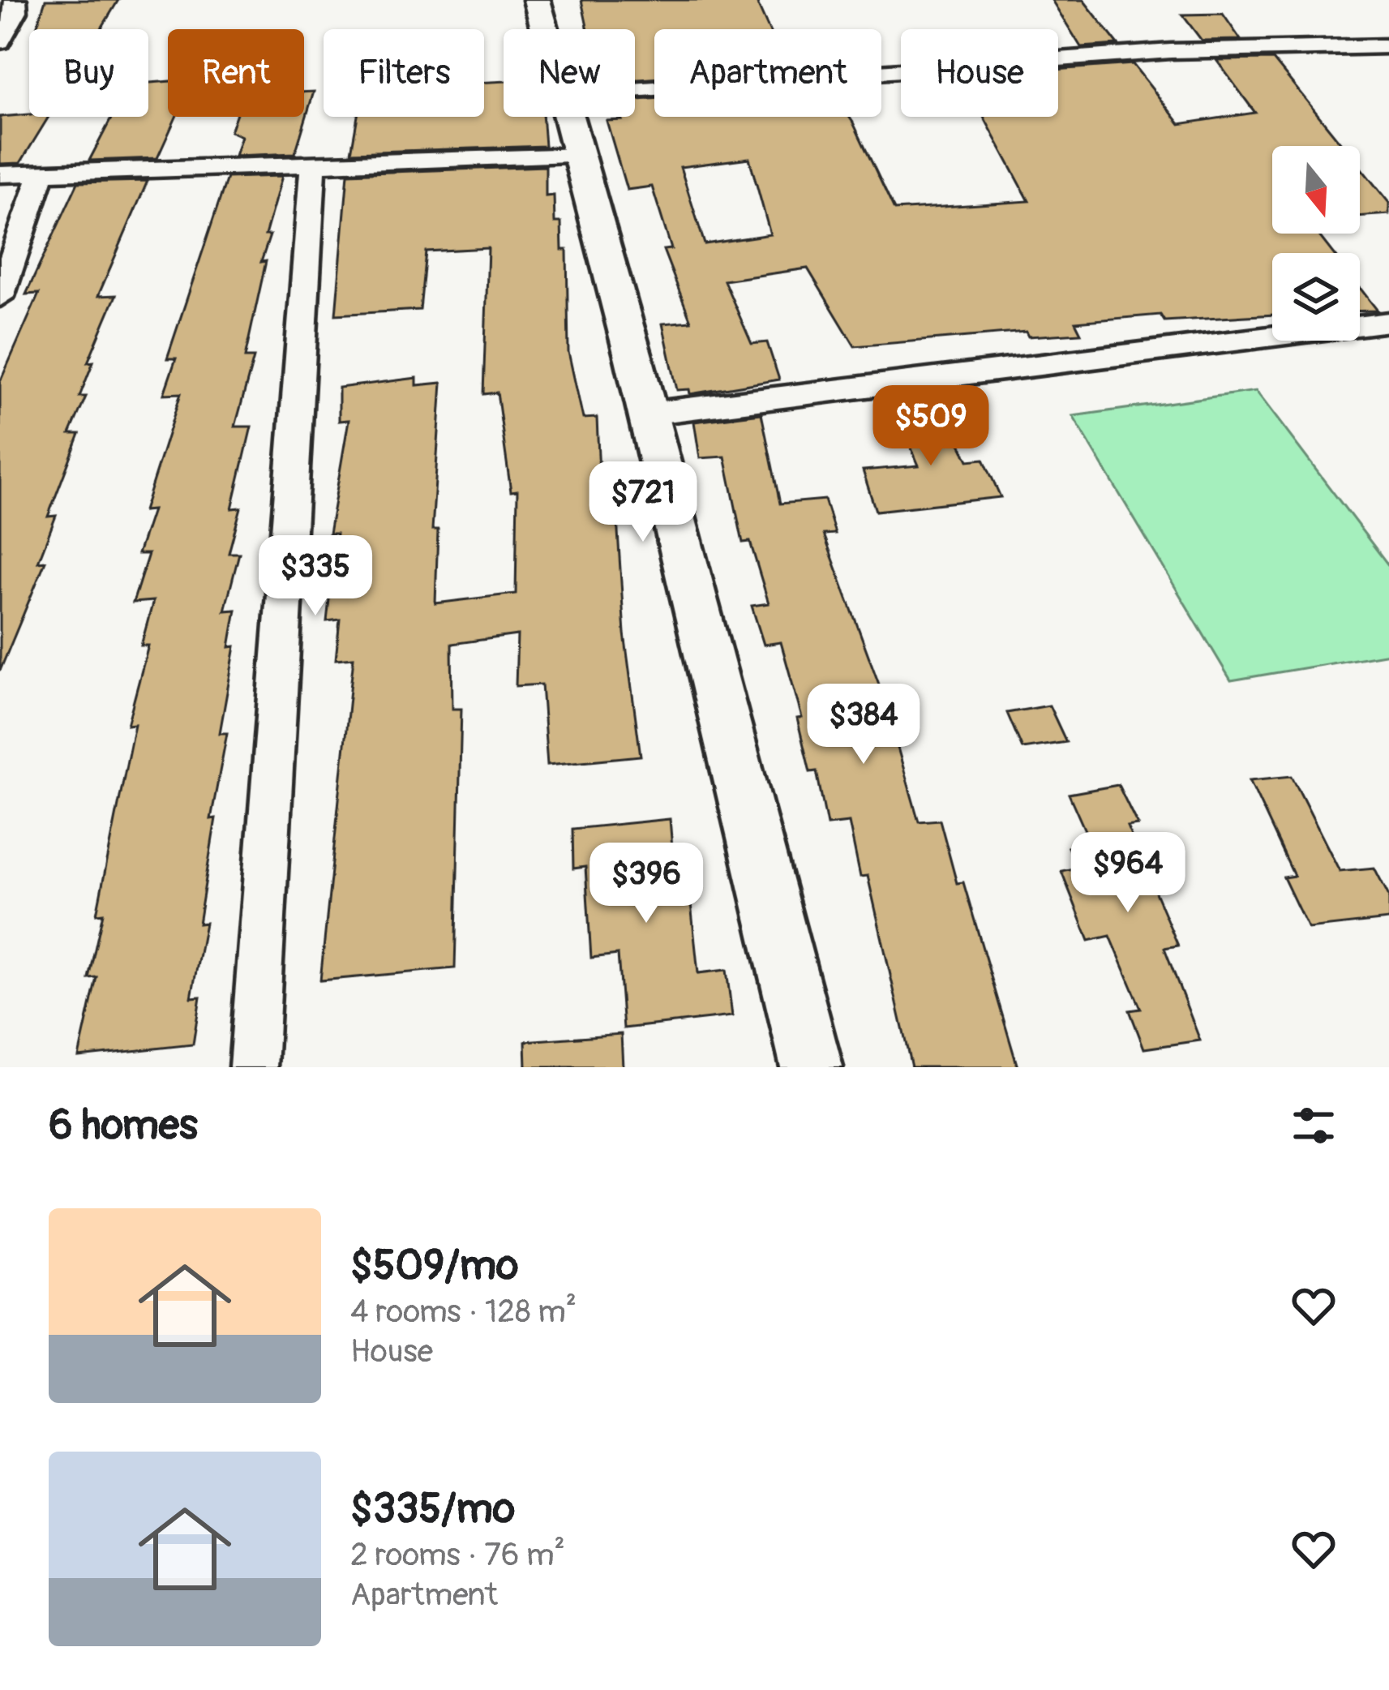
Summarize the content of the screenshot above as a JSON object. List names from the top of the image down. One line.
{"north":"bottom","page":{"chip":["Buy","Rent","Filters","New","Apartment","House"],"price":["$509","$721","$335","$384","$964","$396"],"heading":"6 homes","list":[{"name":"$509/mo","note":"4 rooms · 128 m² · House"},{"name":"$335/mo","note":"2 rooms · 76 m² · Apartment"}]}}
